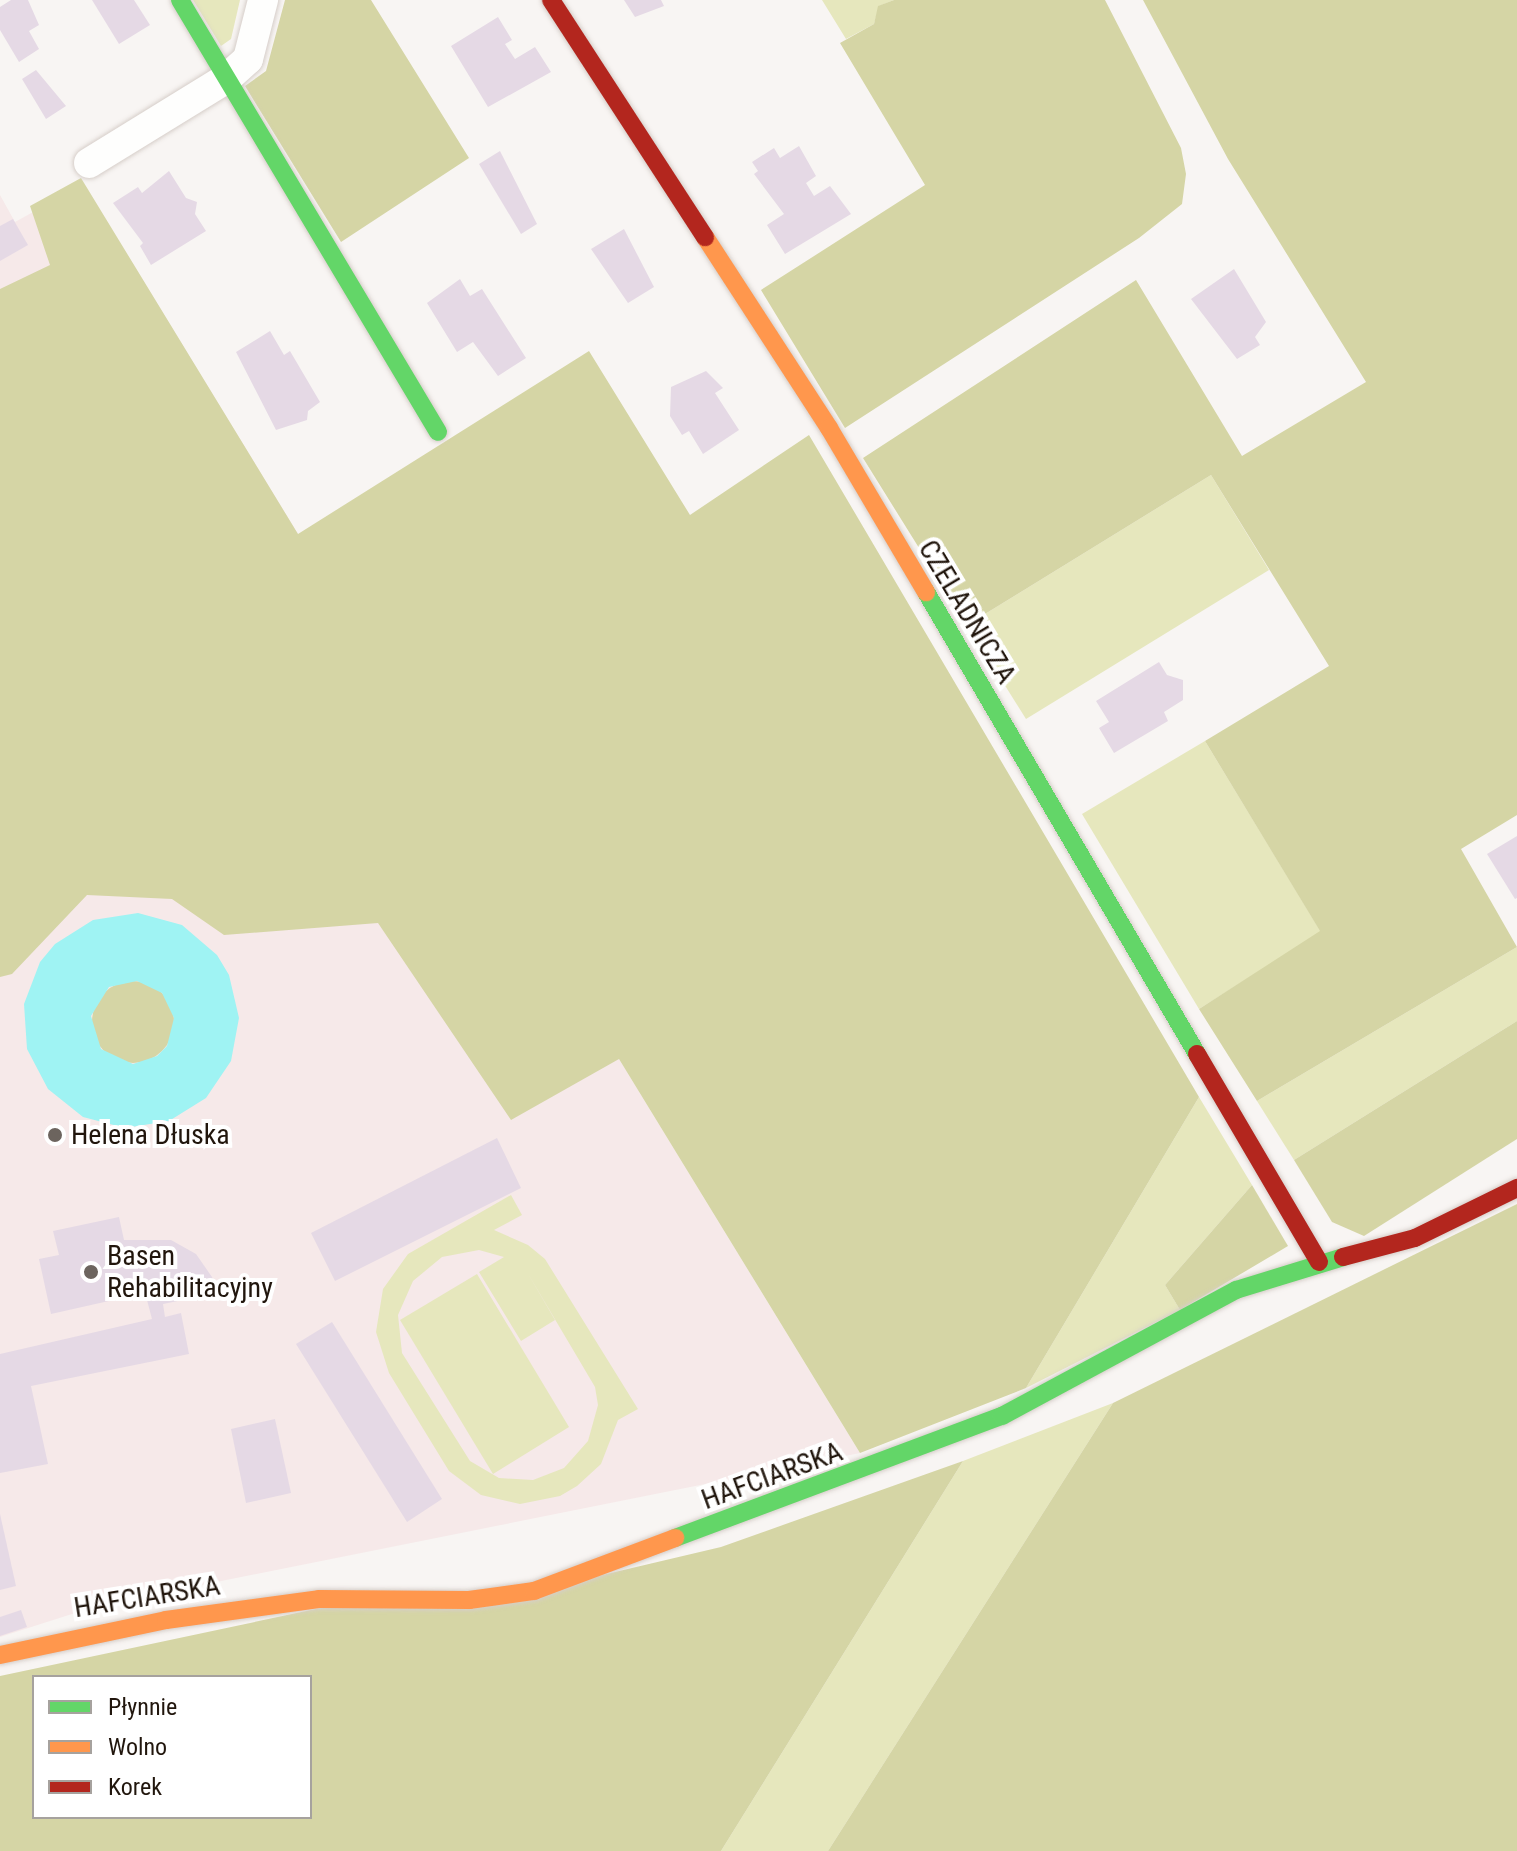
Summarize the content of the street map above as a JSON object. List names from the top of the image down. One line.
{"streets":{"street":["CZELADNICZA","HAFCIARSKA"]},"crossings":[["CZELADNICZA","HAFCIARSKA"]],"places":["Helena Dłuska","Basen Rehabilitacyjny"],"legend":["Płynnie","Wolno","Korek"]}
